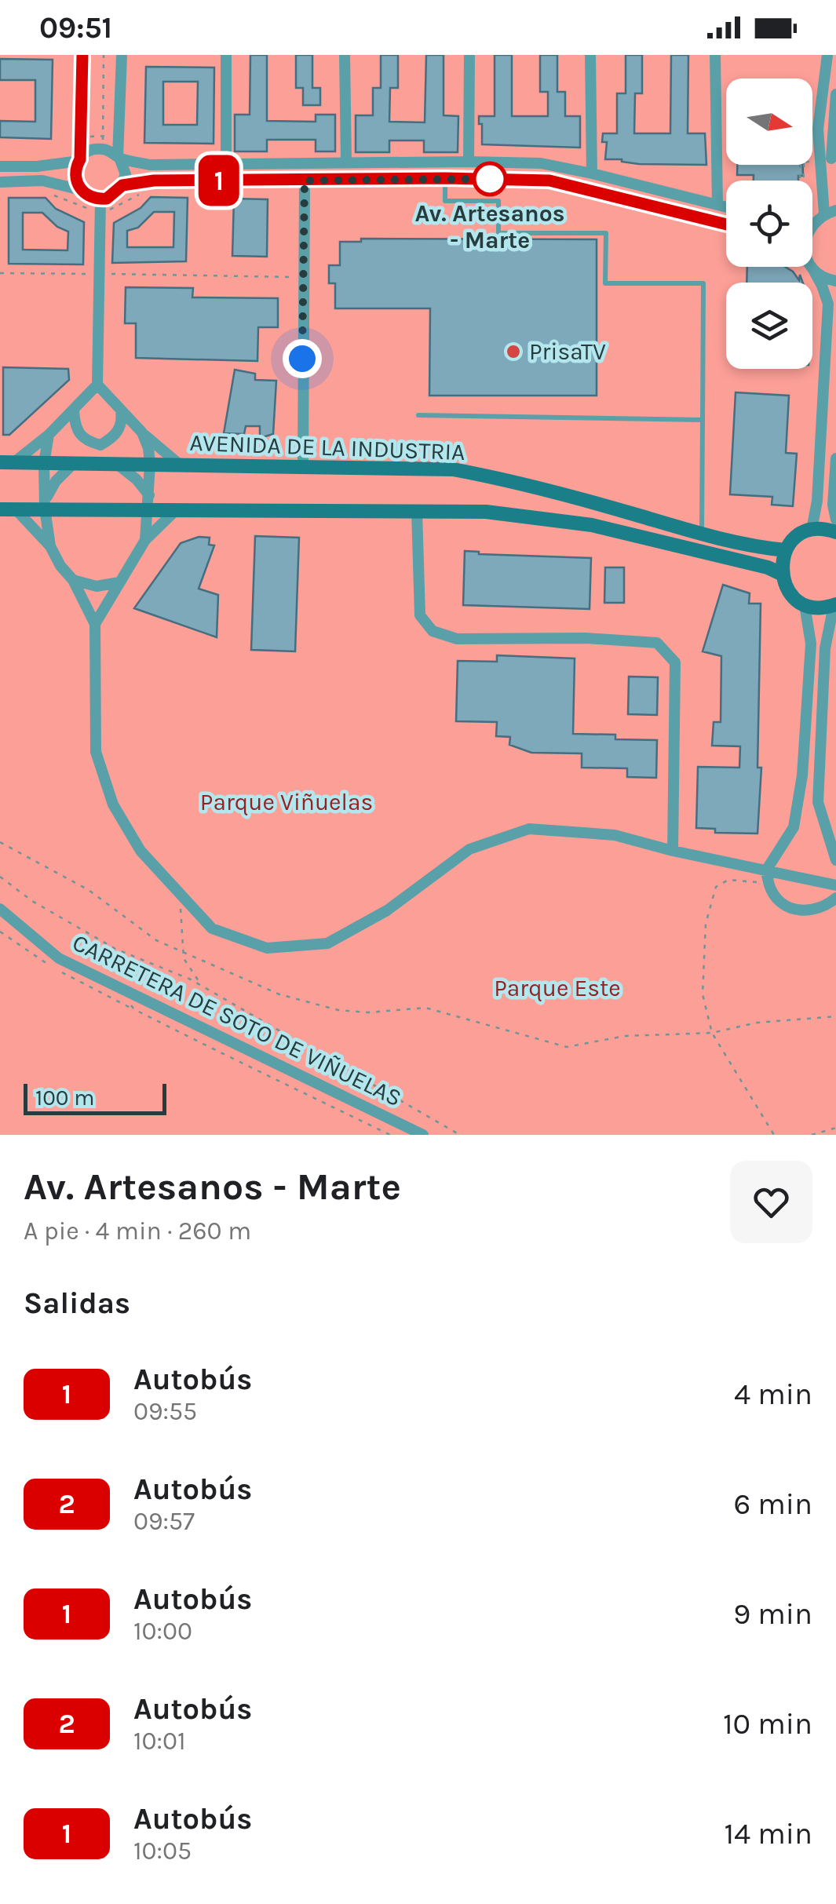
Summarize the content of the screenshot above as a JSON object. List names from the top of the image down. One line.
{"streets":{"street":["AVENIDA DE LA INDUSTRIA","CARRETERA DE SOTO DE VIÑUELAS"]},"parks":["Parque Viñuelas","Parque Este"],"places":["Av. Artesanos - Marte","PrisaTV"],"lines":["bus line 1"],"scale_bar":"100 m","north":"right","page":{"status":"09:51","on_map":"1","scale":"100 m","heading":[["Av. Artesanos - Marte","A pie · 4 min · 260 m"],"Salidas"],"list":[{"mark":"1","name":"Autobús","note":"09:55","value":"4 min"},{"mark":"2","name":"Autobús","note":"09:57","value":"6 min"},{"mark":"1","name":"Autobús","note":"10:00","value":"9 min"},{"mark":"2","name":"Autobús","note":"10:01","value":"10 min"},{"mark":"1","name":"Autobús","note":"10:05","value":"14 min"}]}}
